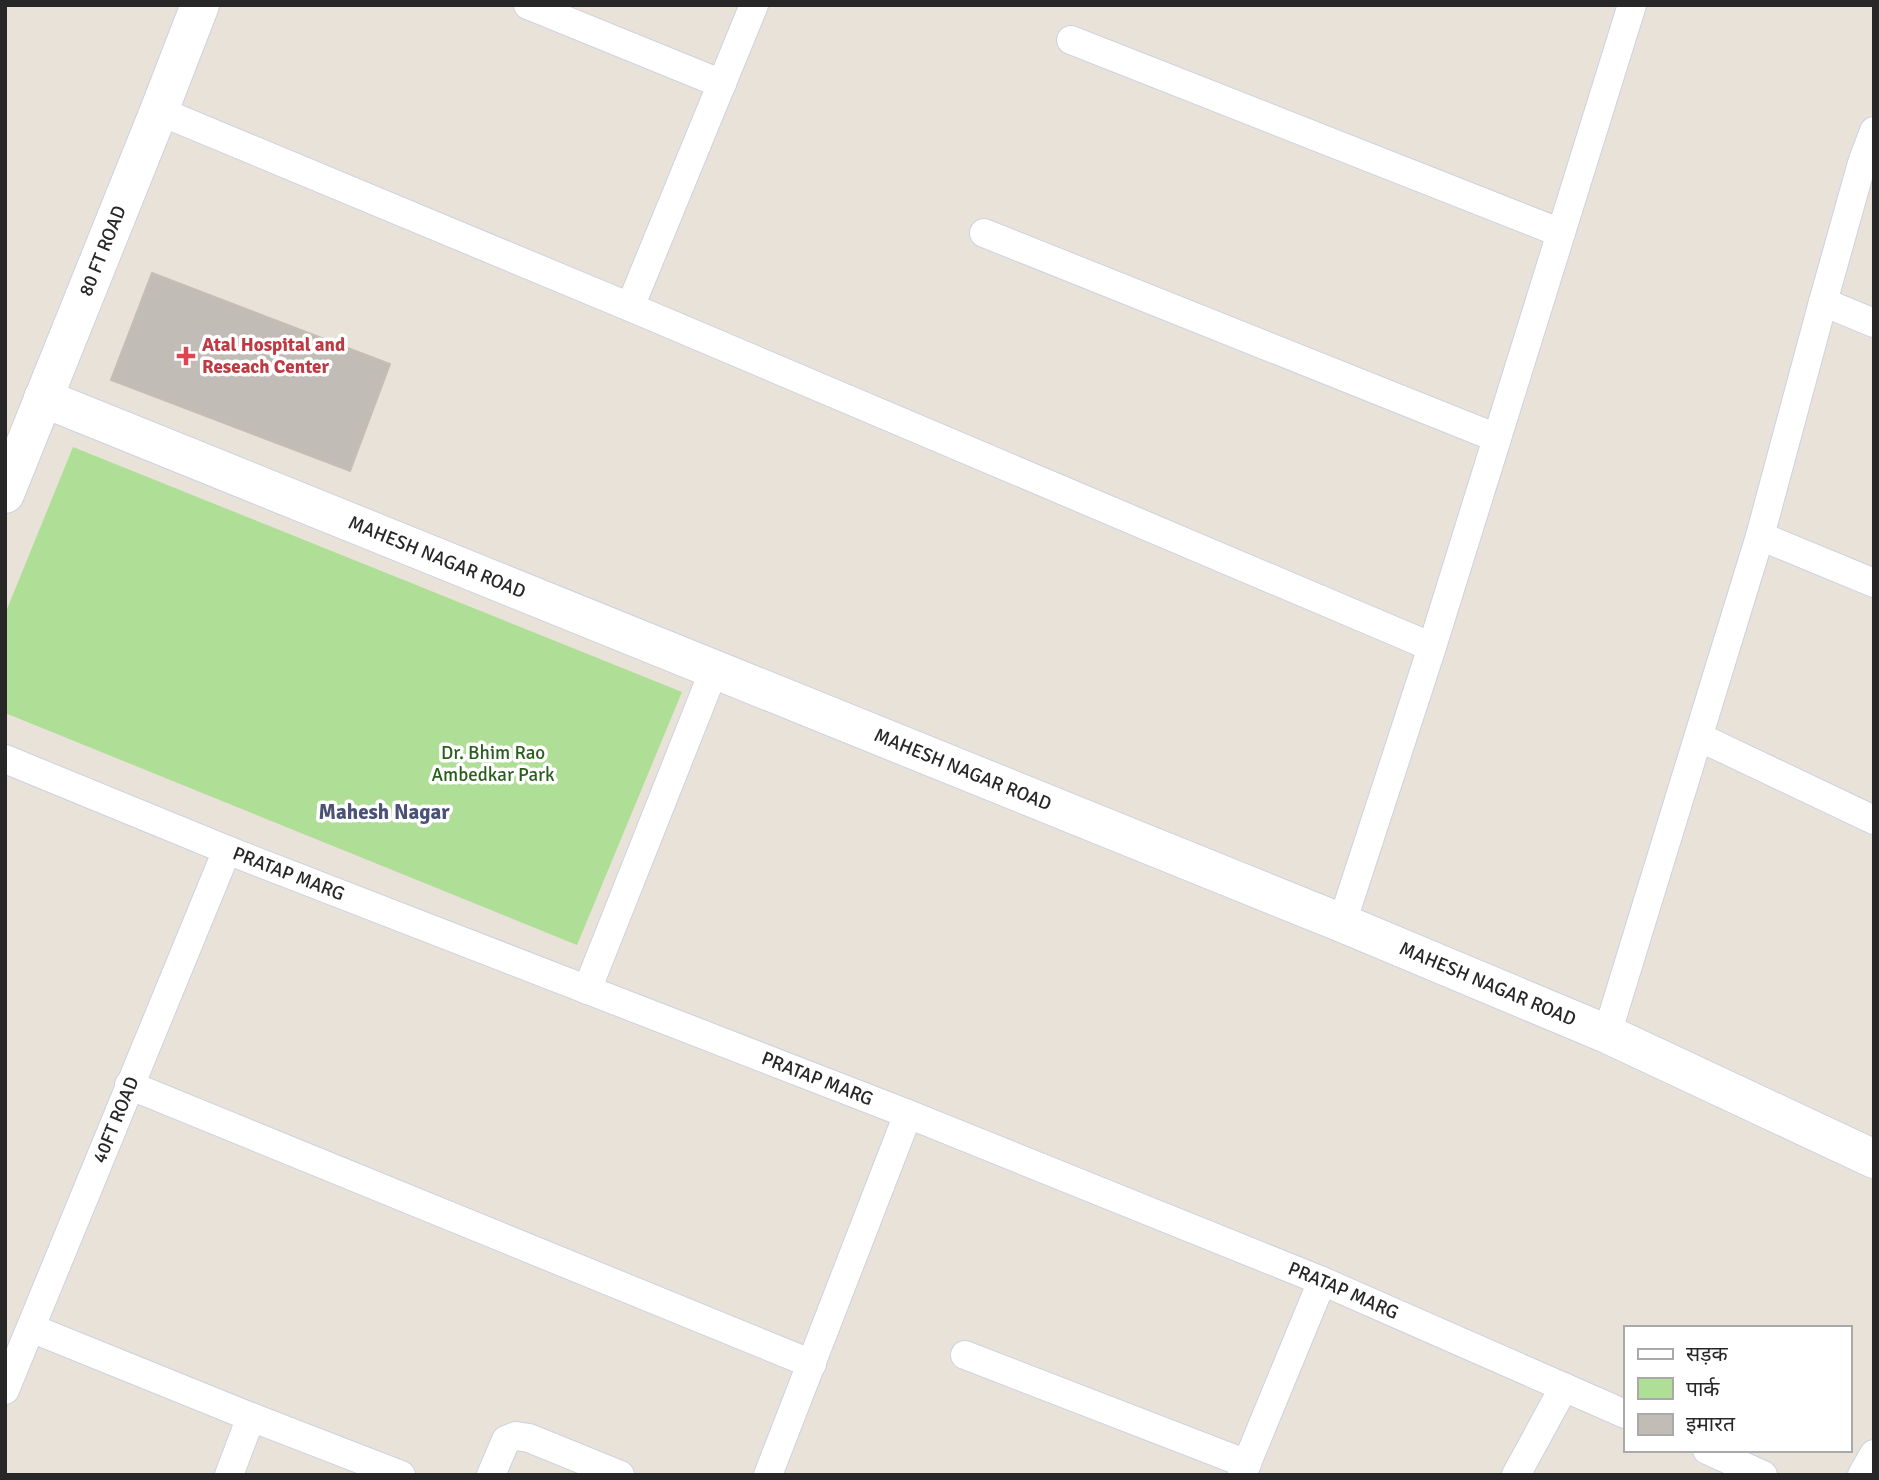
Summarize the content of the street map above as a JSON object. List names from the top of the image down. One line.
{"streets":{"street":["80 FT ROAD","MAHESH NAGAR ROAD","PRATAP MARG","40FT ROAD"]},"crossings":[["80 FT ROAD","MAHESH NAGAR ROAD"],["PRATAP MARG","40FT ROAD"]],"districts":["Mahesh Nagar"],"parks":["Dr. Bhim Rao Ambedkar Park"],"places":{"health":["Atal Hospital and Reseach Center"]},"legend":["सड़क","पार्क","इमारत"]}
